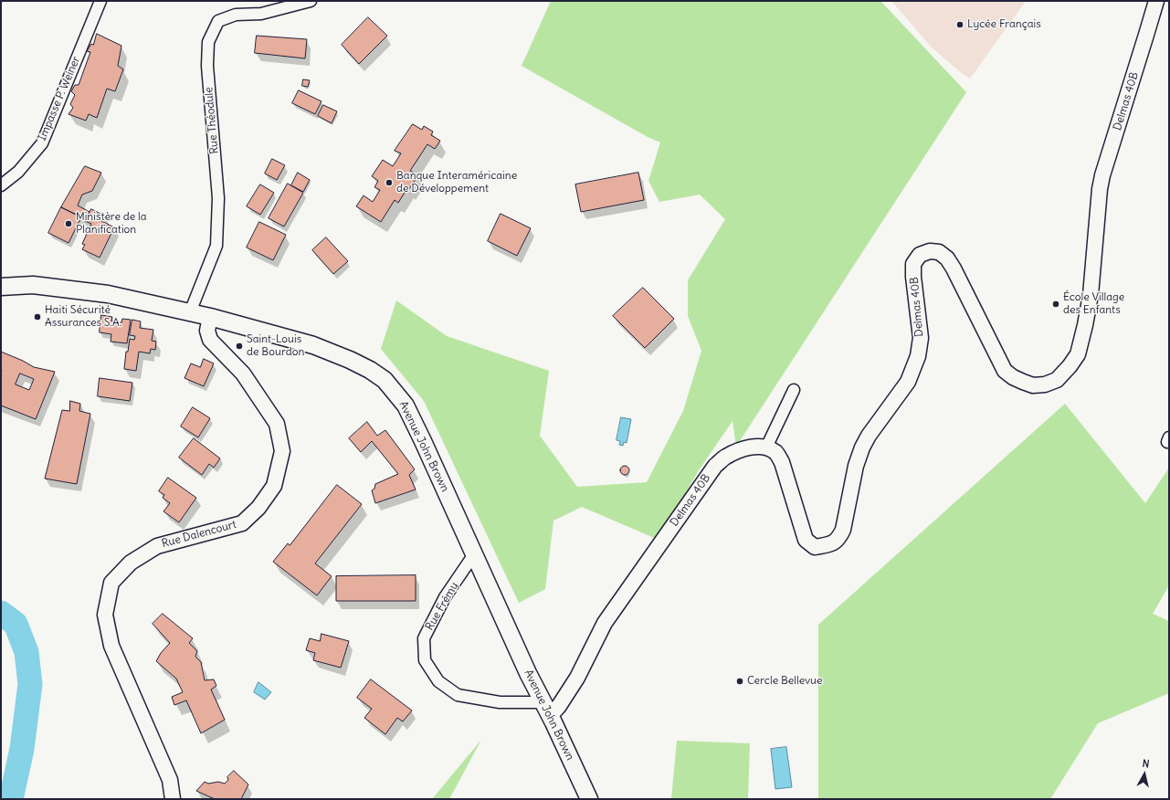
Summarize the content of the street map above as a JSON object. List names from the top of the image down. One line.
{"streets":{"main road":["Avenue John Brown"],"street":["Impasse P. Weiner","Delmas 40B","Rue Théodule","Rue Dalencourt","Rue Frémy"]},"crossings":[["Delmas 40B","Avenue John Brown"],["Delmas 40B","Rue Frémy"],["Rue Théodule","Avenue John Brown"],["Avenue John Brown","Rue Dalencourt"],["Avenue John Brown","Rue Frémy"]],"places":["Lycée Français","Banque Interaméricaine de Développement","Ministère de la Planification","École Village des Enfants","Haiti Sécurité Assurances S.A.","Saint-Louis de Bourdon","Cercle Bellevue"],"north":"top"}
